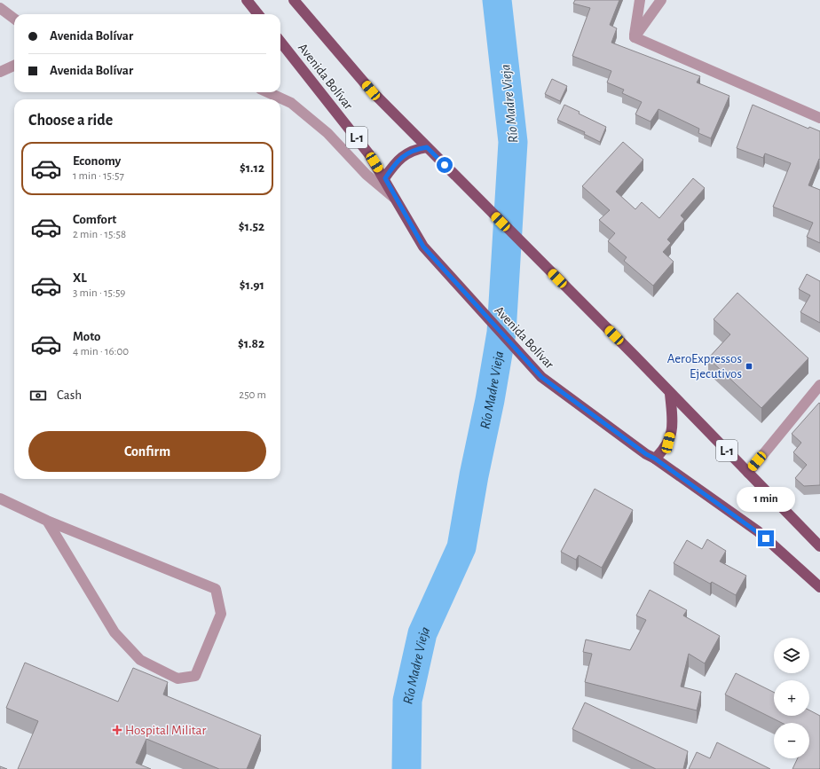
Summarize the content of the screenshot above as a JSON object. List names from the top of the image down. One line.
{"streets":{"main road":["Avenida Bolívar","L-1"]},"water":["Río Madre Vieja"],"places":{"transit":["AeroExpressos Ejecutivos"],"health":["Hospital Militar"]},"page":{"banner":["Avenida Bolívar","Avenida Bolívar"],"heading":"Choose a ride","list":[{"name":"Economy","note":"1 min · 15:57","value":"$1.12"},{"name":"Comfort","note":"2 min · 15:58","value":"$1.52"},{"name":"XL","note":"3 min · 15:59","value":"$1.91"},{"name":"Moto","note":"4 min · 16:00","value":"$1.82"}],"pay":["Cash","250 m"],"buttons":"Confirm","bubble":"1 min","map_buttons":["+","−"]}}
